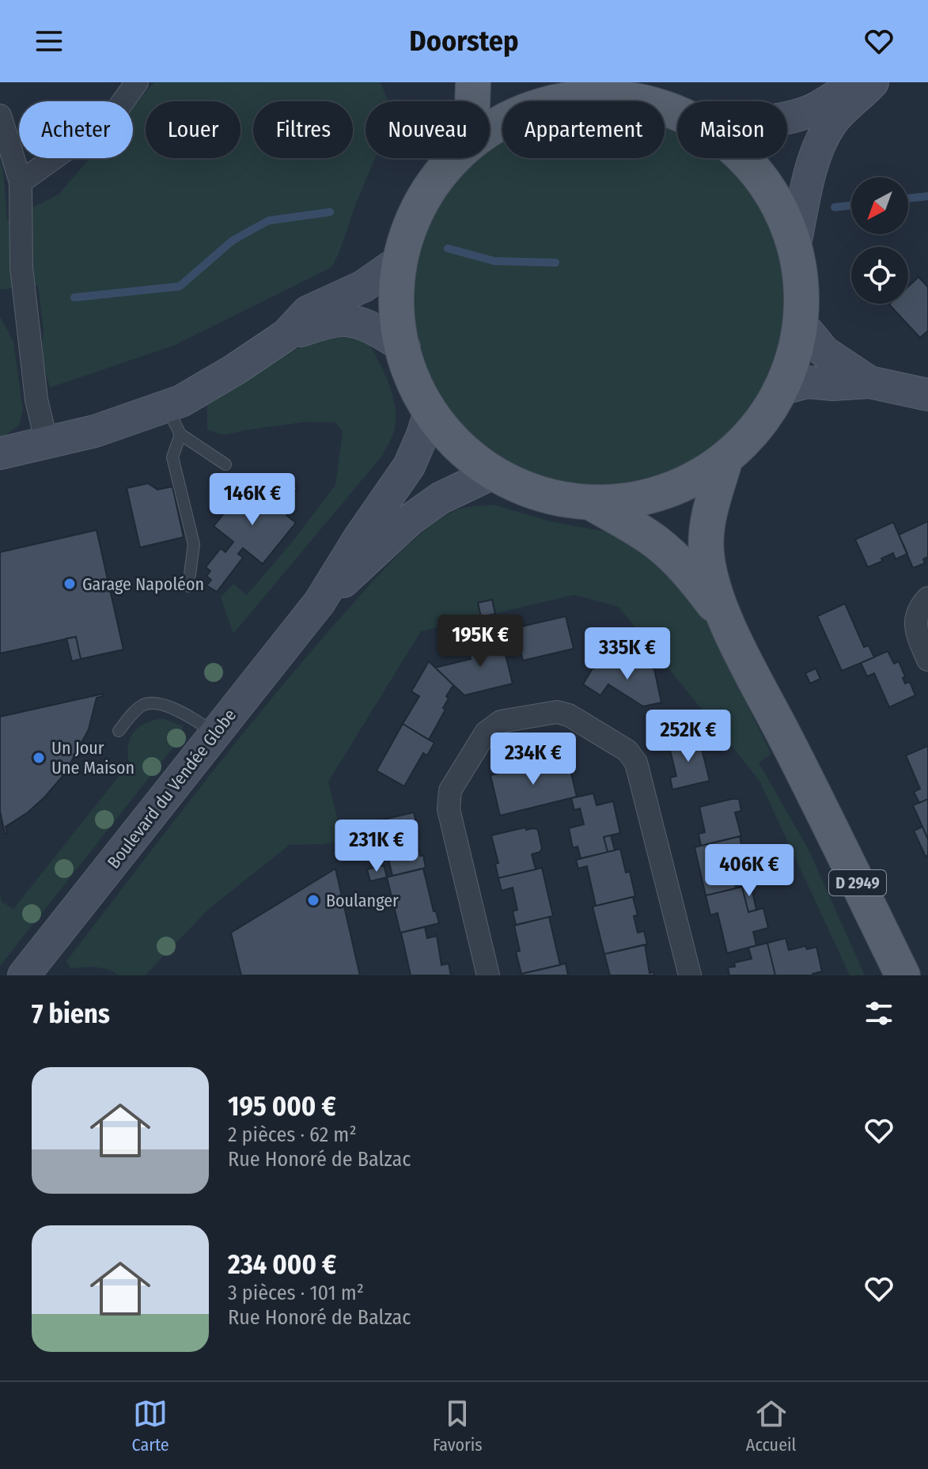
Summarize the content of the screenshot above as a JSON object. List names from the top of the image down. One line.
{"streets":{"main road":["D 2949"],"street":["Boulevard du Vendée Globe"]},"places":["Garage Napoléon","Un Jour Une Maison","Boulanger"],"north":"bottom left","page":{"header":"Doorstep","chip":["Acheter","Louer","Filtres","Nouveau","Appartement","Maison"],"price":["146K €","195K €","335K €","252K €","234K €","231K €","406K €"],"heading":"7 biens","list":[{"name":"195 000 €","note":"2 pièces · 62 m² · Rue Honoré de Balzac"},{"name":"234 000 €","note":"3 pièces · 101 m² · Rue Honoré de Balzac"}],"tabs":["Carte","Favoris","Accueil"]}}
